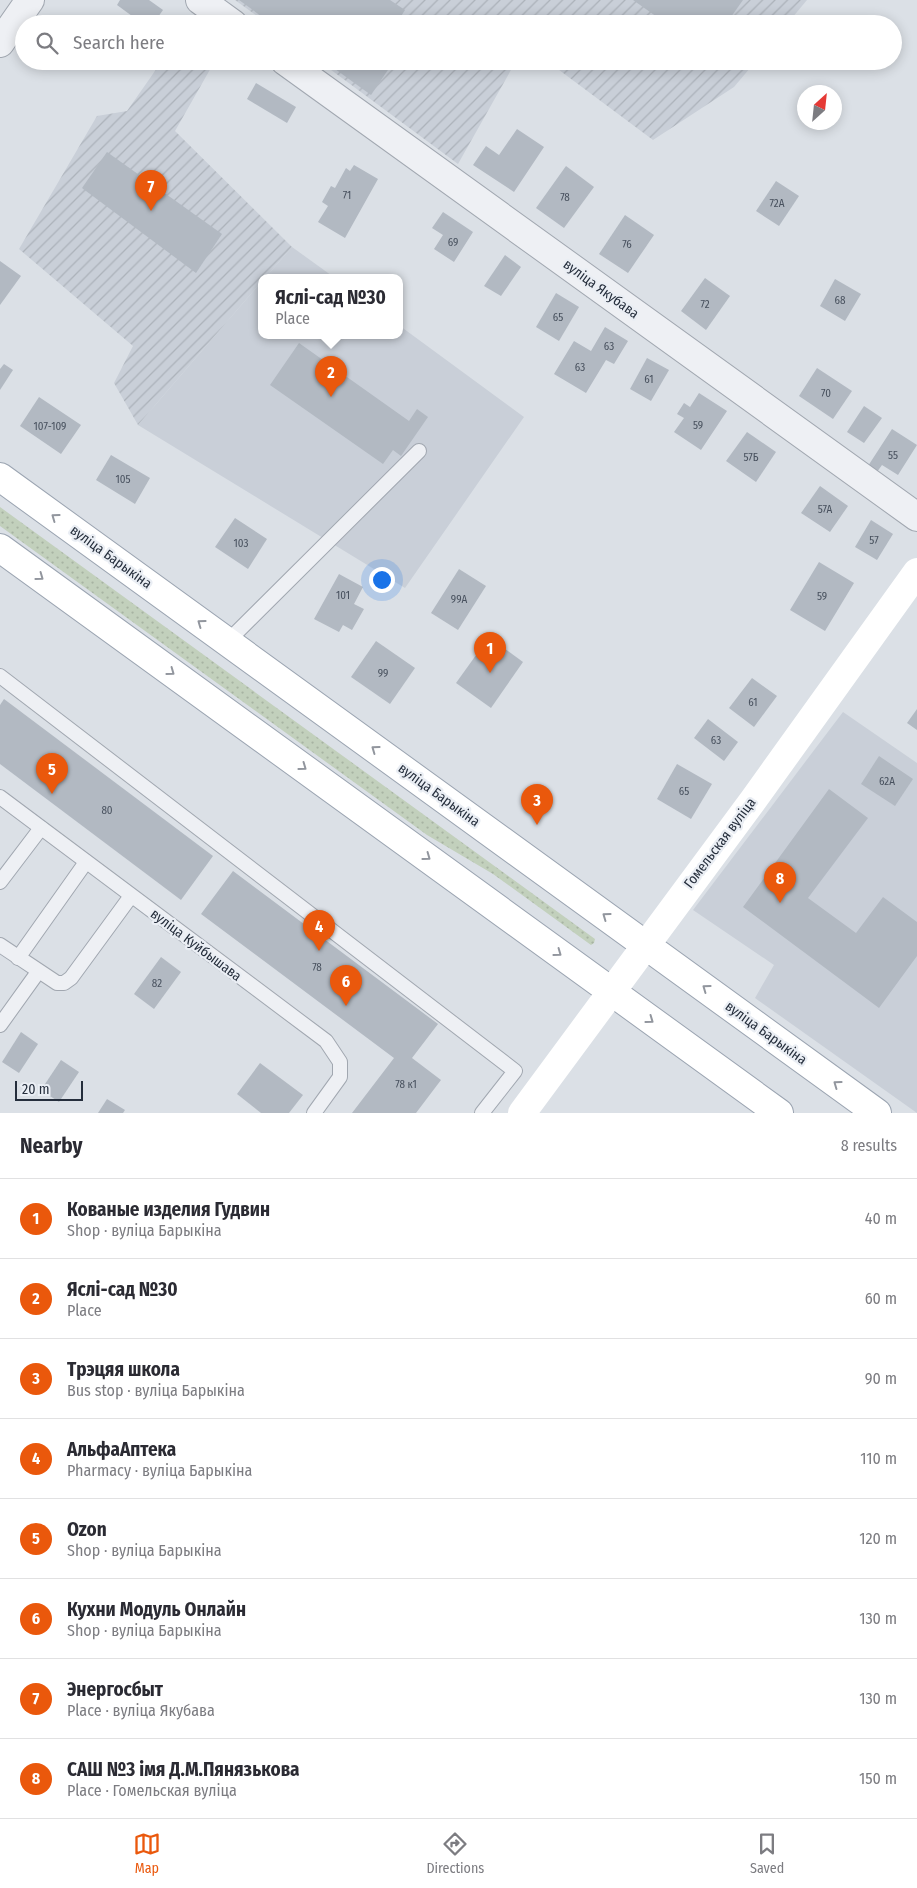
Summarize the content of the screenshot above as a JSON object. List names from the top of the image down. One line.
{"streets":{"main road":["вуліца Барыкіна","Гомельская вуліца"],"street":["вуліца Якубава"],"lane":["вуліца Куйбышава"]},"crossings":[["вуліца Барыкіна","Гомельская вуліца"]],"house_numbers":["71","78","72А","69","76","68","72","65","63","63","61","70","59","107-109","55","57Б","105","57А","57","103","101","59","99А","99","61","63","62А","65","80","78","82","78 к1"],"scale_bar":"20 m","north":"top right","page":{"search":"Search here","pins":["7","2","1","5","3","8","4","6"],"popup":["Яслі-сад №30","Place"],"scale":"20 m","heading":["Nearby","8 results"],"list":[{"mark":"1","name":"Кованые изделия Гудвин","note":"Shop · вуліца Барыкіна","value":"40 m"},{"mark":"2","name":"Яслі-сад №30","note":"Place","value":"60 m"},{"mark":"3","name":"Трэцяя школа","note":"Bus stop · вуліца Барыкіна","value":"90 m"},{"mark":"4","name":"АльфаАптека","note":"Pharmacy · вуліца Барыкіна","value":"110 m"},{"mark":"5","name":"Ozon","note":"Shop · вуліца Барыкіна","value":"120 m"},{"mark":"6","name":"Кухни Модуль Онлайн","note":"Shop · вуліца Барыкіна","value":"130 m"},{"mark":"7","name":"Энергосбыт","note":"Place · вуліца Якубава","value":"130 m"},{"mark":"8","name":"САШ №3 імя Д.М.Пянязькова","note":"Place · Гомельская вуліца","value":"150 m"}],"nav":["Map","Directions","Saved"]}}
